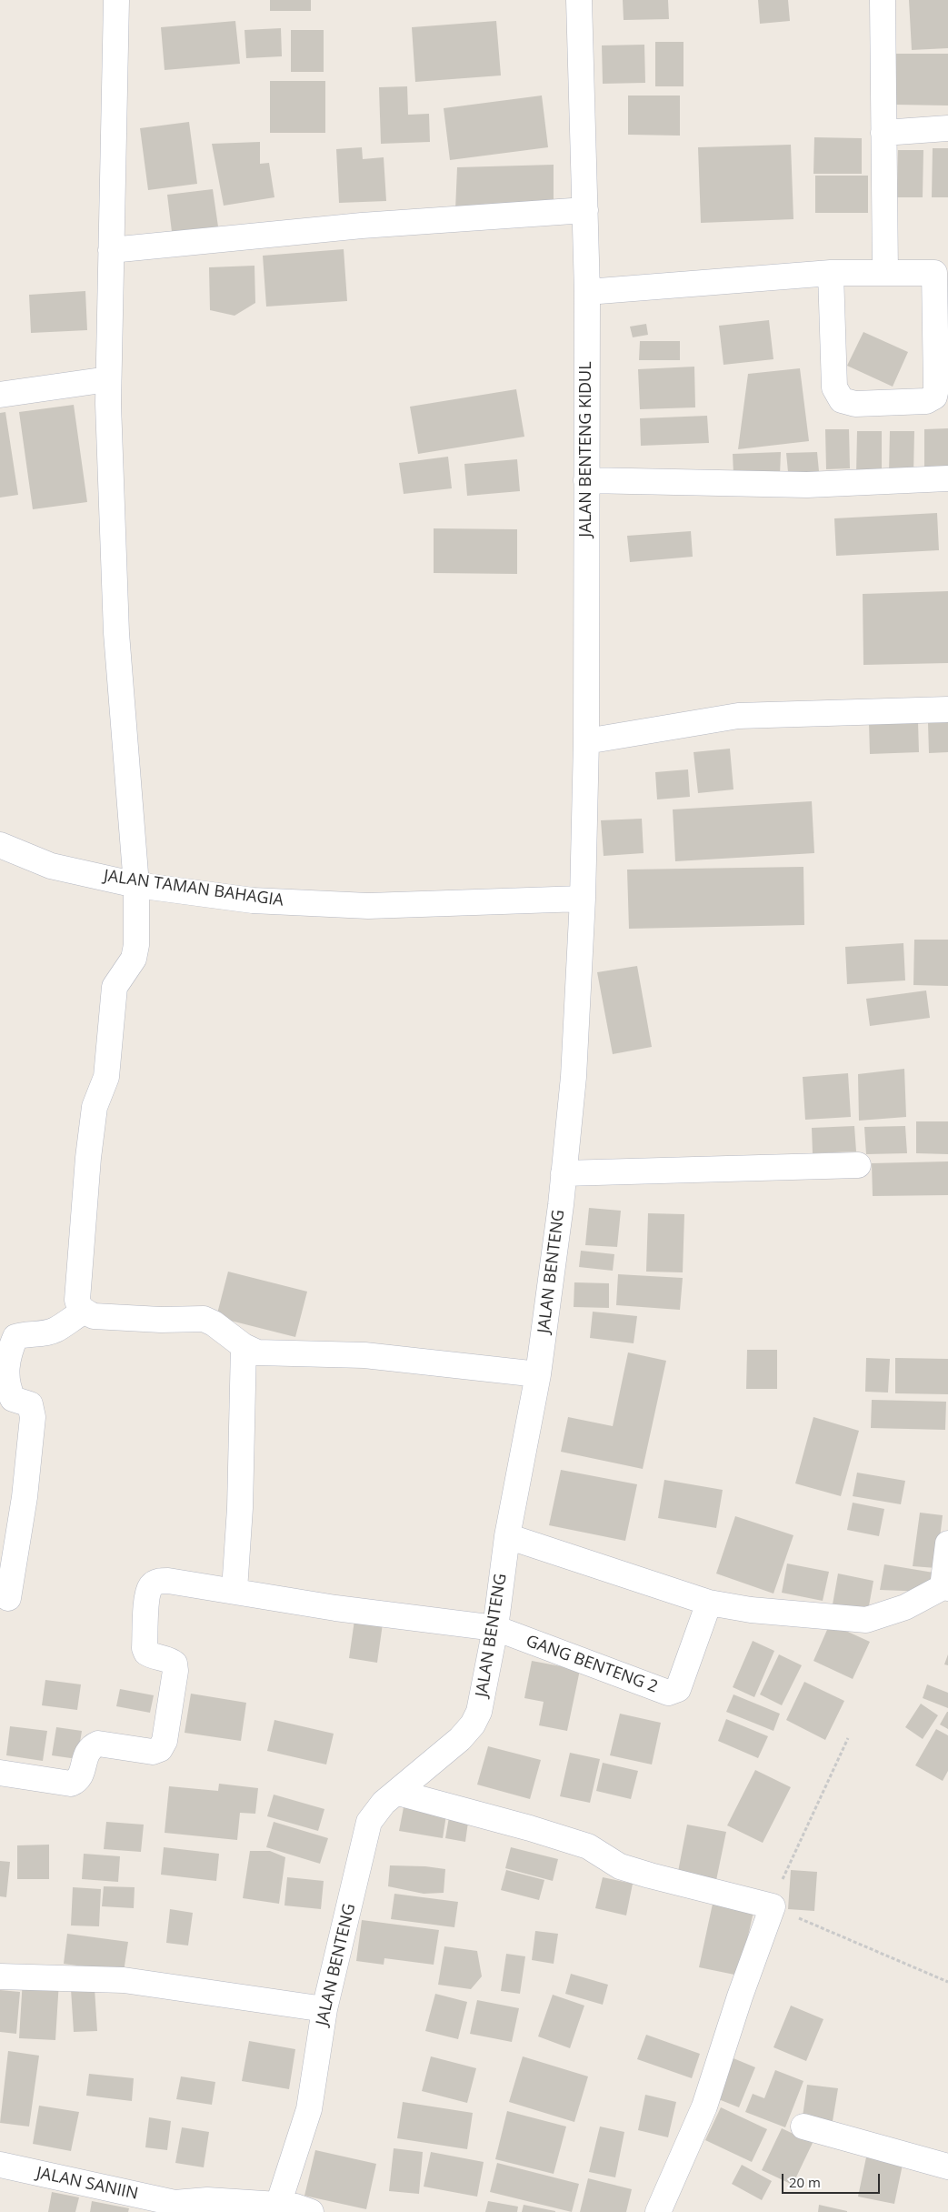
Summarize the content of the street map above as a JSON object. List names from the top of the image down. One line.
{"streets":{"street":["JALAN BENTENG KIDUL","JALAN TAMAN BAHAGIA","JALAN BENTENG","GANG BENTENG 2","JALAN SANIIN"]},"crossings":[["JALAN BENTENG KIDUL","JALAN TAMAN BAHAGIA"],["JALAN BENTENG KIDUL","JALAN BENTENG"],["JALAN TAMAN BAHAGIA","JALAN BENTENG"],["JALAN BENTENG","GANG BENTENG 2"]],"scale_bar":"20 m"}
